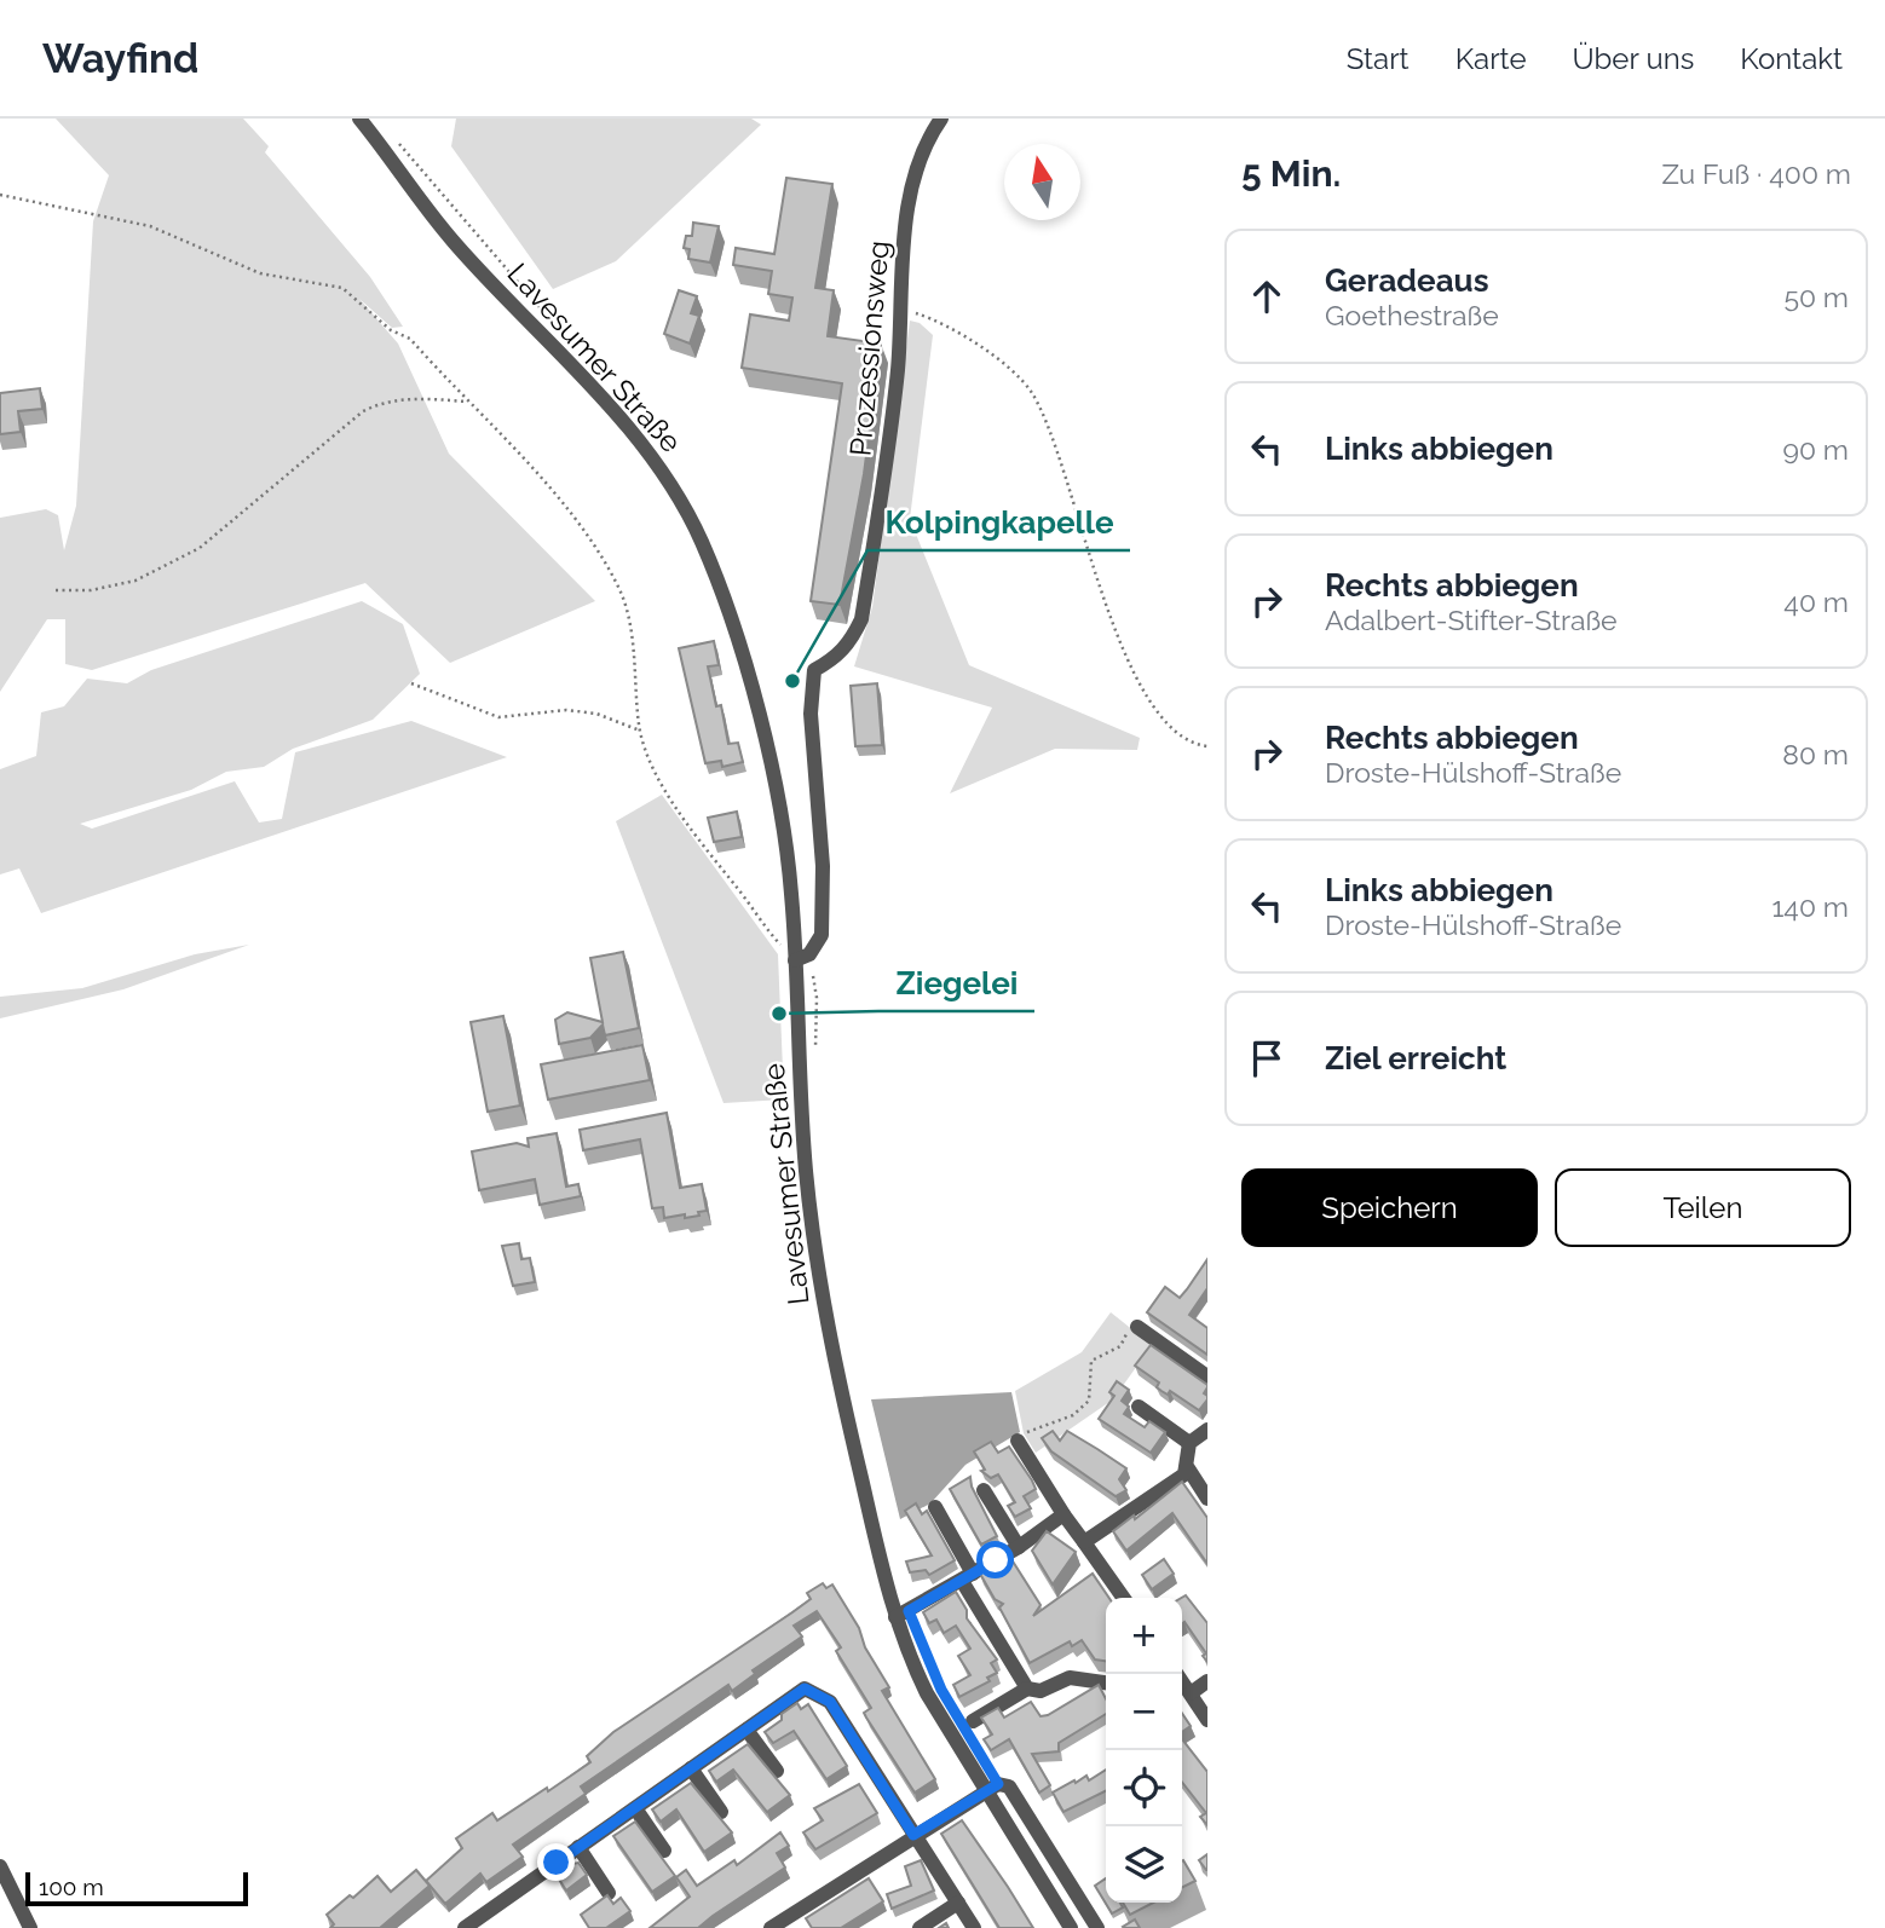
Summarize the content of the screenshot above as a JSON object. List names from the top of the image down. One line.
{"streets":{"street":["Prozessionsweg","Lavesumer Straße"]},"crossings":[["Prozessionsweg","Lavesumer Straße"]],"places":["Kolpingkapelle","Ziegelei"],"scale_bar":"100 m","north":"top","page":{"header":"Wayfind","nav":["Start","Karte","Über uns","Kontakt"],"heading":["5 Min.","Zu Fuß · 400 m"],"list":[["Geradeaus","Goethestraße","50 m"],["Links abbiegen","90 m"],["Rechts abbiegen","Adalbert-Stifter-Straße","40 m"],["Rechts abbiegen","Droste-Hülshoff-Straße","80 m"],["Links abbiegen","Droste-Hülshoff-Straße","140 m"],"Ziel erreicht"],"buttons":["Speichern","Teilen"],"map_buttons":["+","−"],"scale":"100 m"}}
